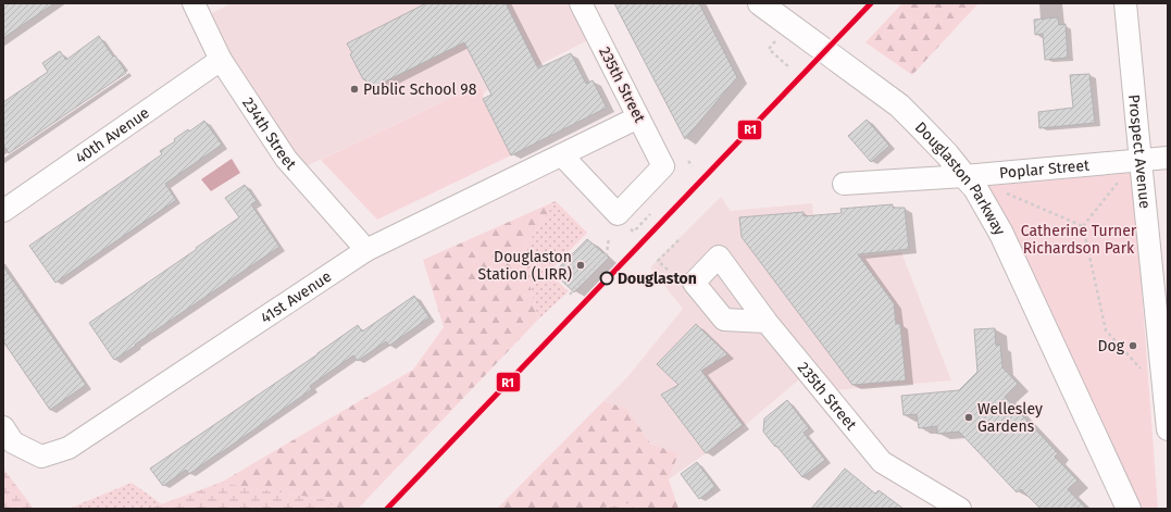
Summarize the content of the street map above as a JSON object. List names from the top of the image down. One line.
{"streets":{"main road":["Douglaston Parkway"],"street":["235th Street","234th Street","40th Avenue","Prospect Avenue","Poplar Street","41st Avenue"]},"crossings":[["235th Street","41st Avenue"],["234th Street","40th Avenue"],["234th Street","41st Avenue"],["Prospect Avenue","Poplar Street"],["Poplar Street","Douglaston Parkway"]],"parks":["Catherine Turner Richardson Park"],"places":["Public School 98","Douglaston Station (LIRR)","Douglaston","Dog","Wellesley Gardens"],"lines":["transit line R1"]}
